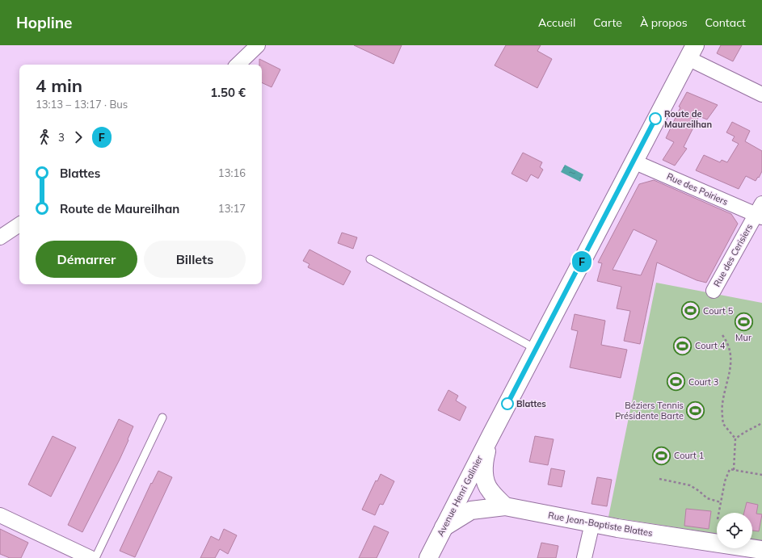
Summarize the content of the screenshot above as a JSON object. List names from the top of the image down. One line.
{"streets":{"main road":["Avenue Henri Galinier","Rue Jean-Baptiste Blattes"],"street":["Rue des Poiriers","Rue des Cerisiers"]},"crossings":[["Rue des Poiriers","Rue des Cerisiers"],["Rue des Poiriers","Avenue Henri Galinier"],["Avenue Henri Galinier","Rue Jean-Baptiste Blattes"]],"places":{"other":["Route de Maureilhan","Blattes"],"sports":["Court 5","Mur","Court 4","Court 3","Béziers Tennis Présidente Barte","Court 1"]},"lines":["bus line F"],"page":{"header":"Hopline","nav":["Accueil","Carte","À propos","Contact"],"on_map":"F","heading":["4 min","13:13 – 13:17 · Bus","1.50 €"],"legs":["3","F"],"list":[{"name":"Blattes","value":"13:16"},{"name":"Route de Maureilhan","value":"13:17"}],"buttons":["Démarrer","Billets"]}}
